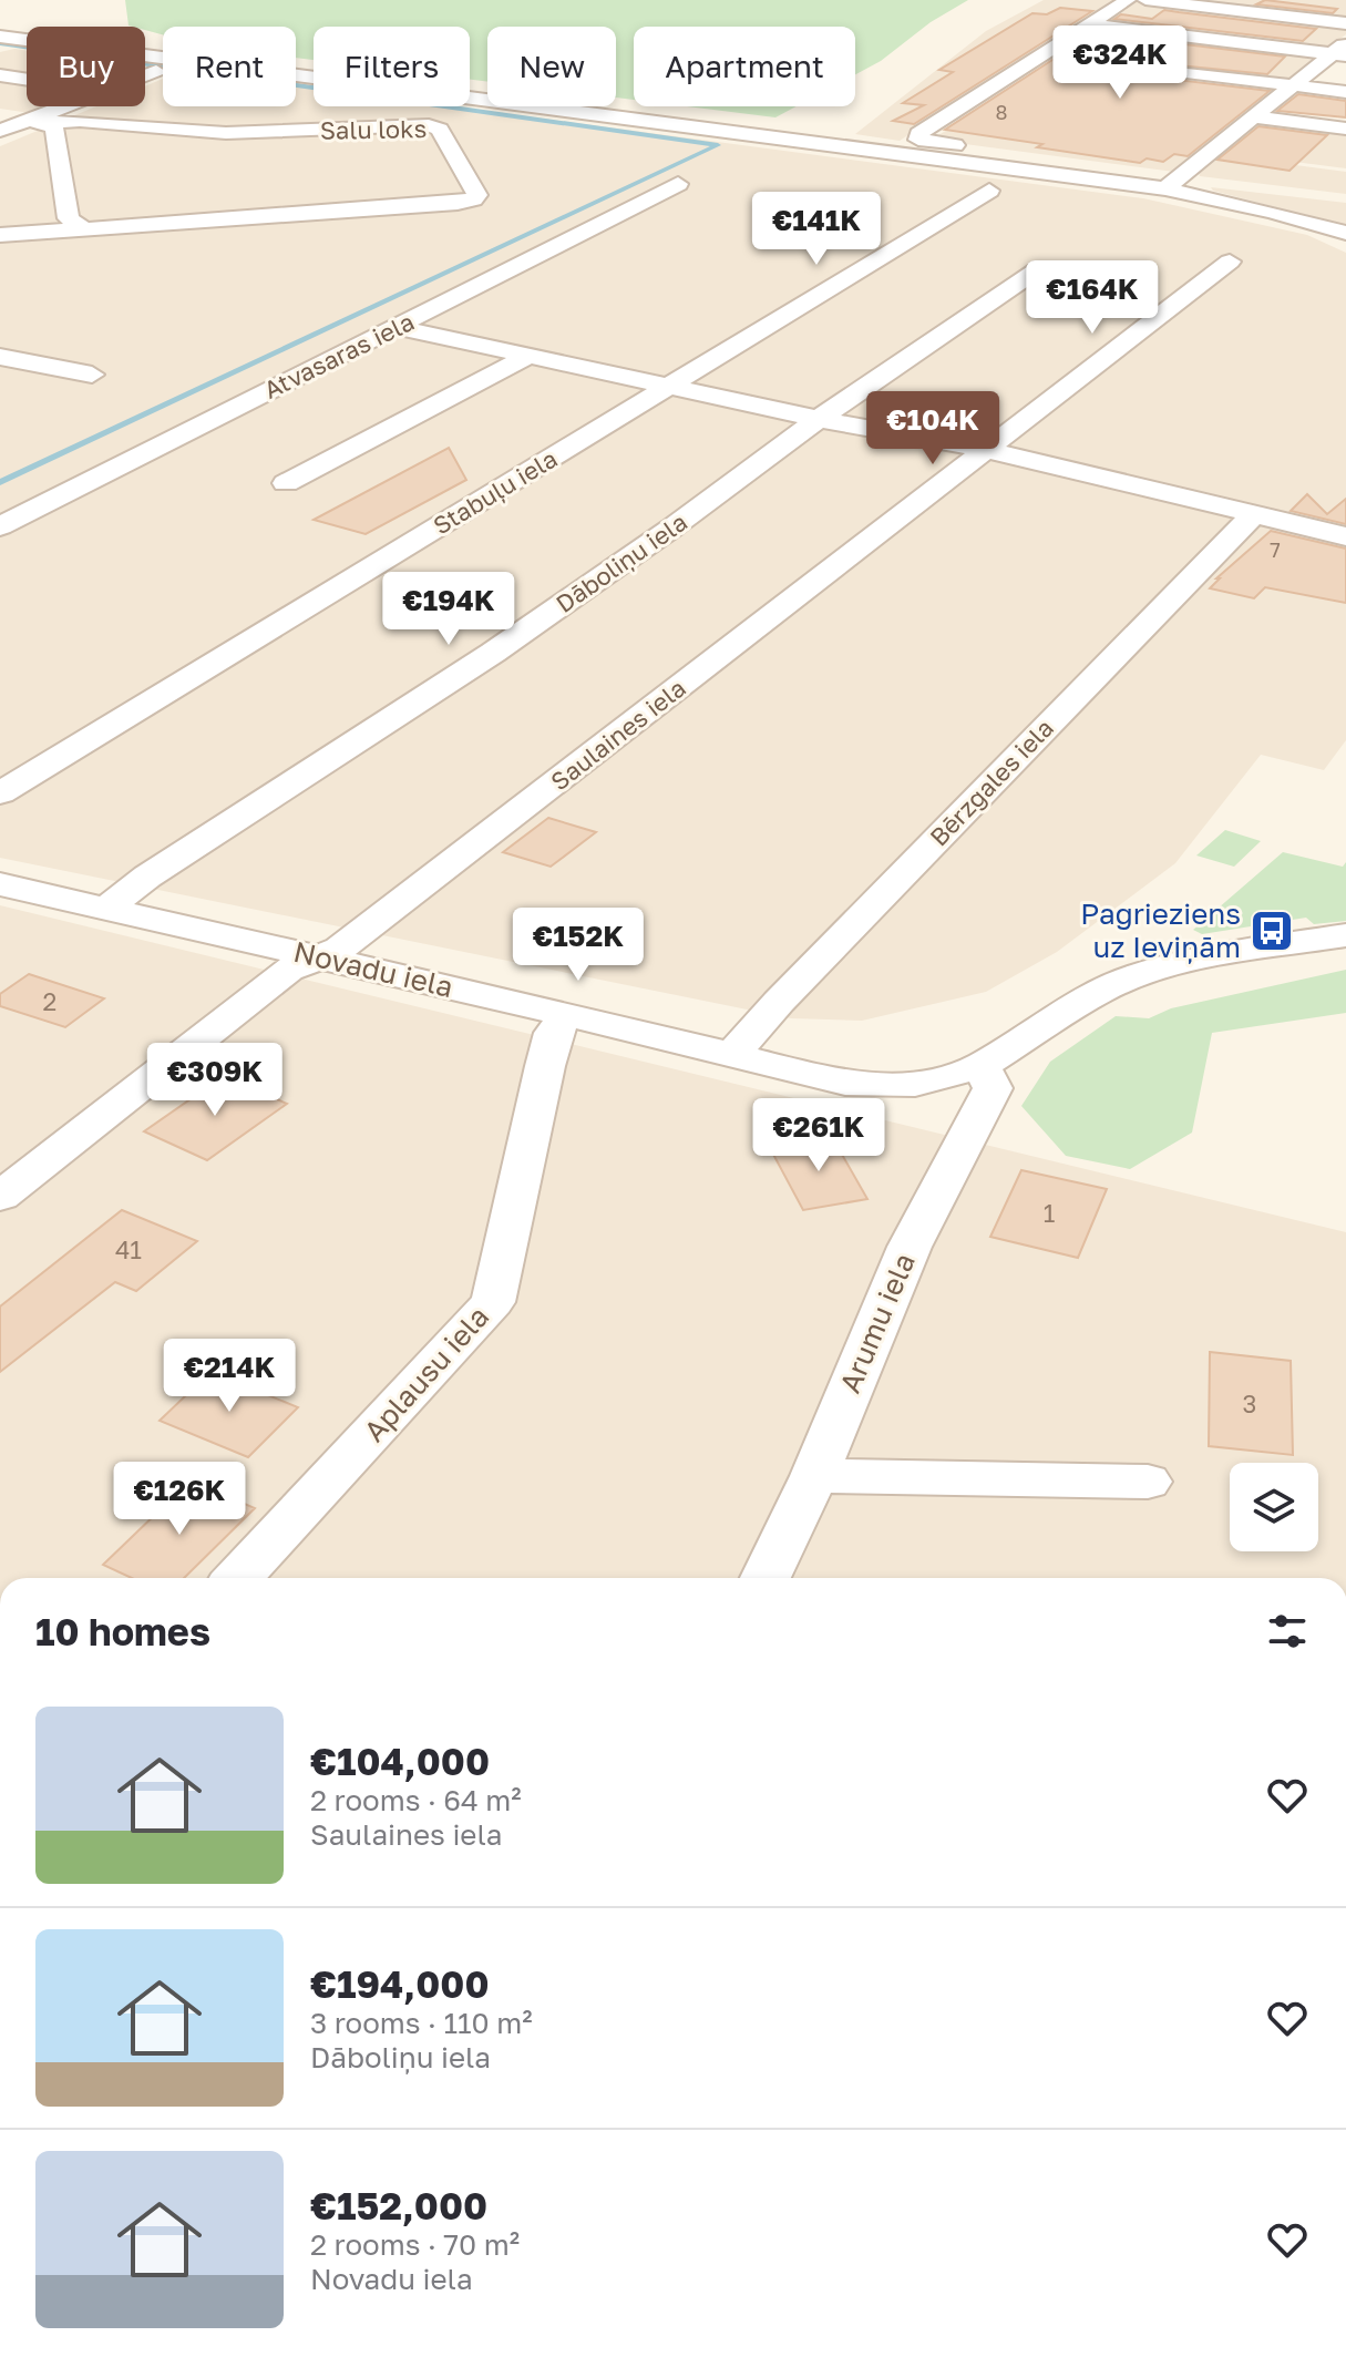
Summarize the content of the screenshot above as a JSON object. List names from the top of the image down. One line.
{"streets":{"street":["Salu loks","Atvasaras iela","Stabuļu iela","Dāboliņu iela","Saulaines iela","Bērzgales iela","Novadu iela","Arumu iela","Aplausu iela"]},"crossings":[["Dāboliņu iela","Novadu iela"],["Saulaines iela","Novadu iela"],["Bērzgales iela","Novadu iela"],["Novadu iela","Arumu iela"],["Novadu iela","Aplausu iela"]],"places":{"bus stop":["Pagrieziens uz Ieviņām"]},"house_numbers":["8","7","2","1","41","3"],"page":{"price":["€324K","€141K","€164K","€104K","€194K","€152K","€309K","€261K","€214K","€126K"],"chip":["Buy","Rent","Filters","New","Apartment"],"heading":"10 homes","list":[{"name":"€104,000","note":"2 rooms · 64 m² · Saulaines iela"},{"name":"€194,000","note":"3 rooms · 110 m² · Dāboliņu iela"},{"name":"€152,000","note":"2 rooms · 70 m² · Novadu iela"}]}}
